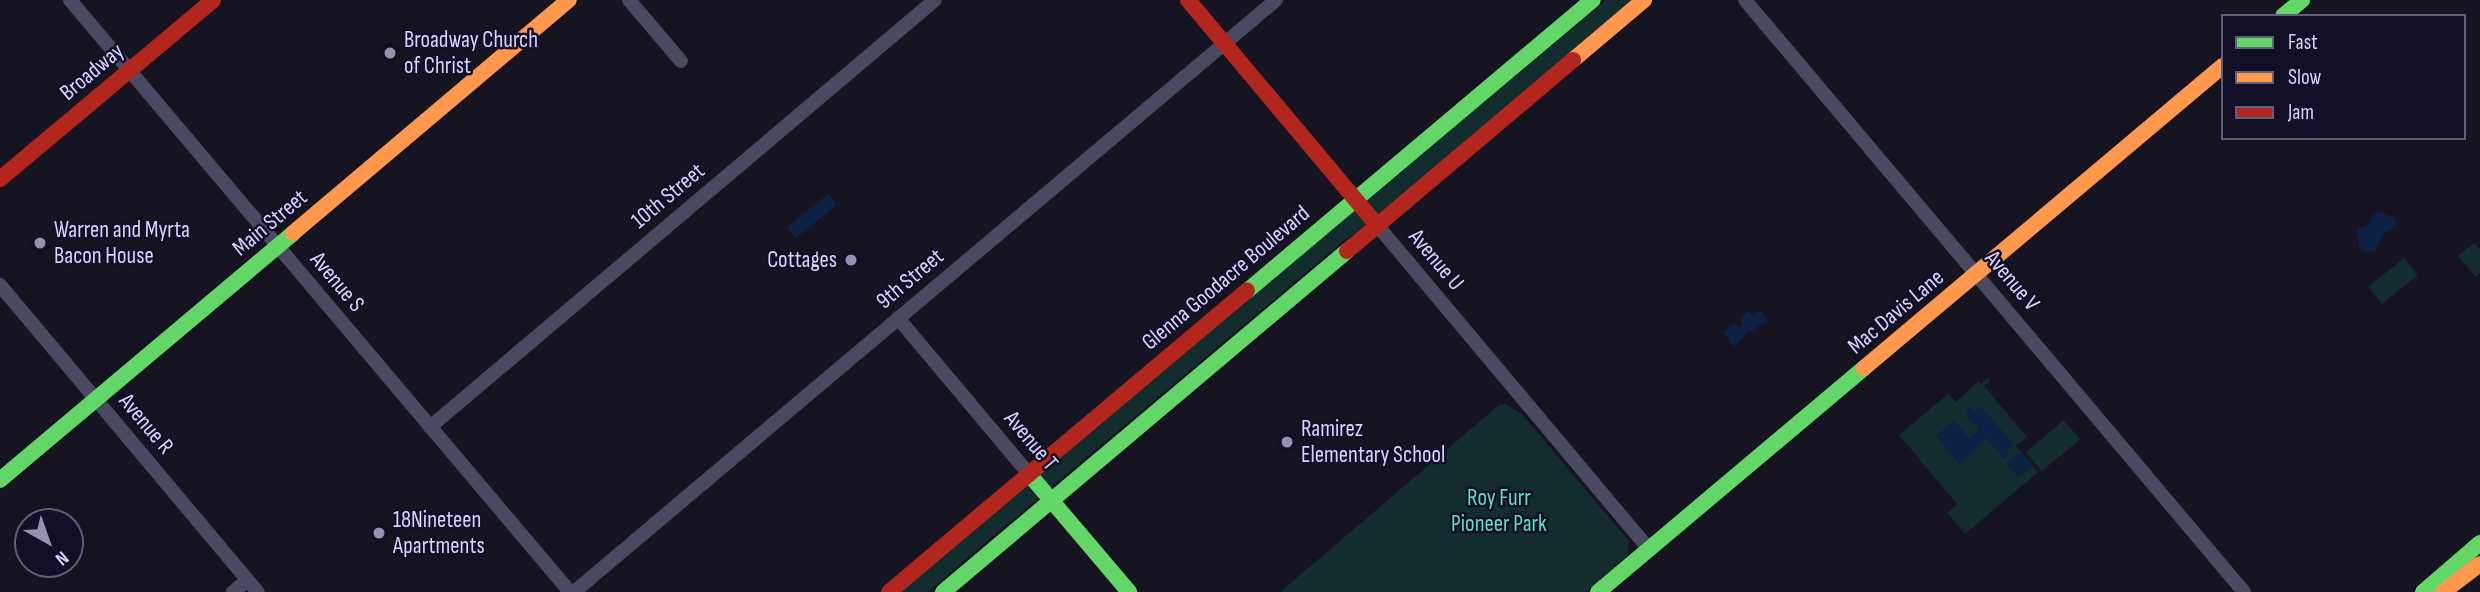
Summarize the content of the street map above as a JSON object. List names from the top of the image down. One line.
{"streets":{"main road":["Broadway","Main Street","Avenue U","Glenna Goodacre Boulevard","Mac Davis Lane","Avenue T"],"street":["10th Street","9th Street","Avenue V","Avenue S","Avenue R"]},"crossings":[["Broadway","Avenue S"],["10th Street","Avenue S"],["Main Street","Avenue S"],["Main Street","Avenue R"],["Avenue U","Glenna Goodacre Boulevard"],["Avenue U","9th Street"],["Avenue U","Mac Davis Lane"],["Glenna Goodacre Boulevard","Avenue T"],["9th Street","Avenue S"],["9th Street","Avenue T"],["Avenue V","Mac Davis Lane"]],"parks":["Roy Furr Pioneer Park"],"places":["Broadway Church of Christ","Warren and Myrta Bacon House","Cottages","Ramirez Elementary School","18Nineteen Apartments"],"legend":["Fast","Slow","Jam"],"north":"bottom right"}
